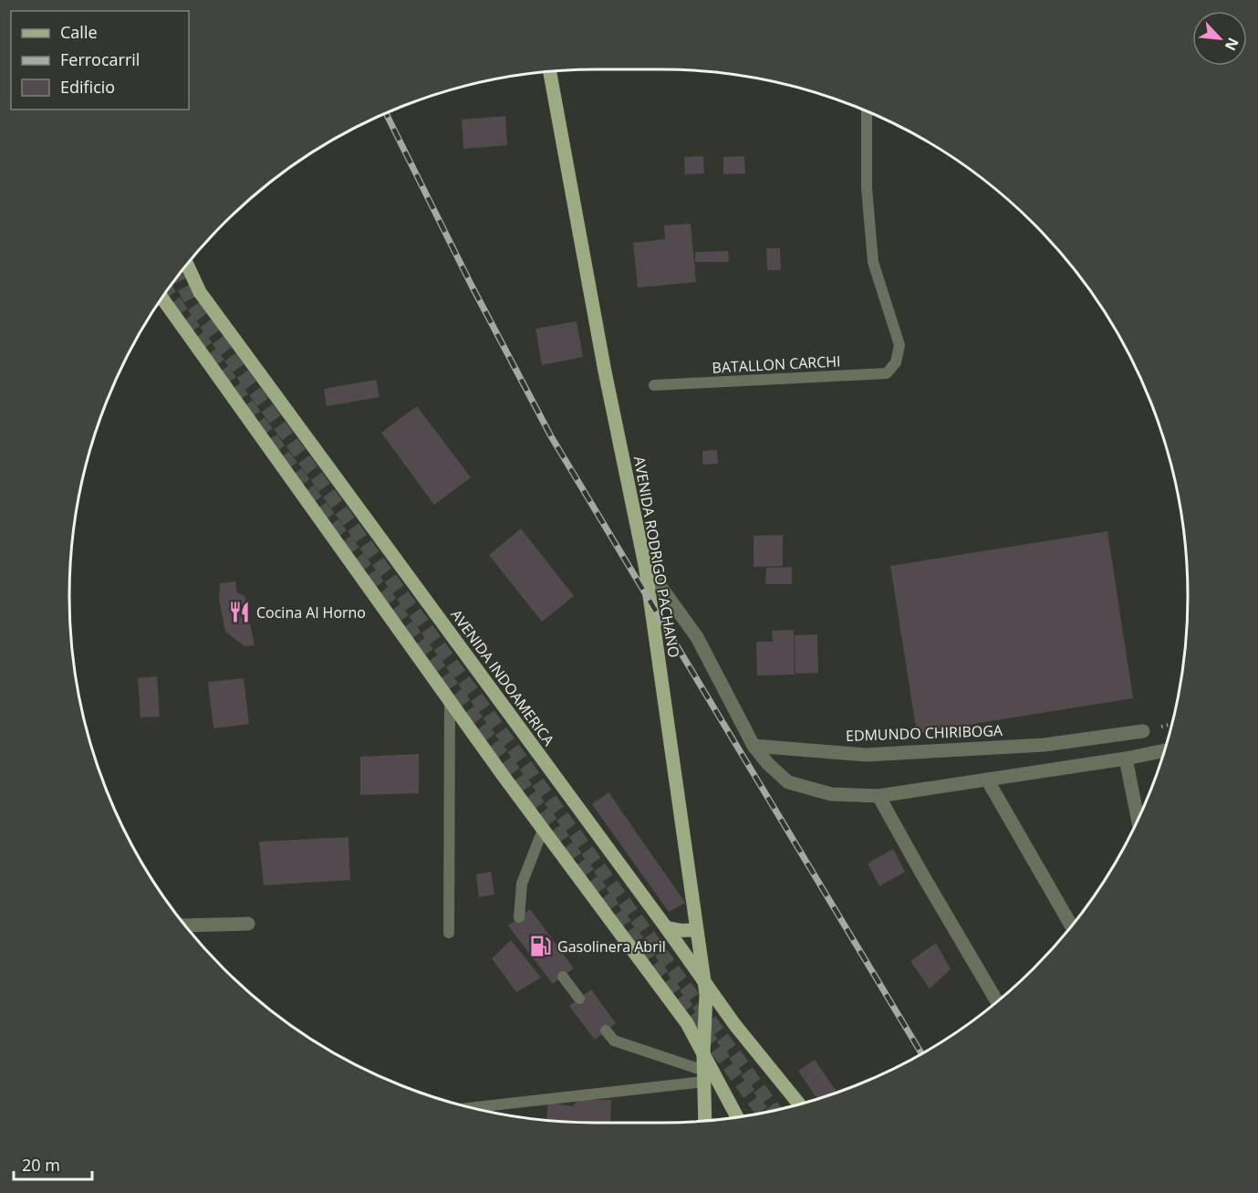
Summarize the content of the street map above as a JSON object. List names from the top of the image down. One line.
{"streets":{"main road":["AVENIDA RODRIGO PACHANO","AVENIDA INDOAMERICA"],"street":["EDMUNDO CHIRIBOGA"],"lane":["BATALLON CARCHI"]},"crossings":[["AVENIDA RODRIGO PACHANO","AVENIDA INDOAMERICA"]],"places":{"restaurant":["Cocina Al Horno"],"fuel station":["Gasolinera Abril"]},"legend":["Calle","Ferrocarril","Edificio"],"scale_bar":"20 m","north":"bottom right"}
